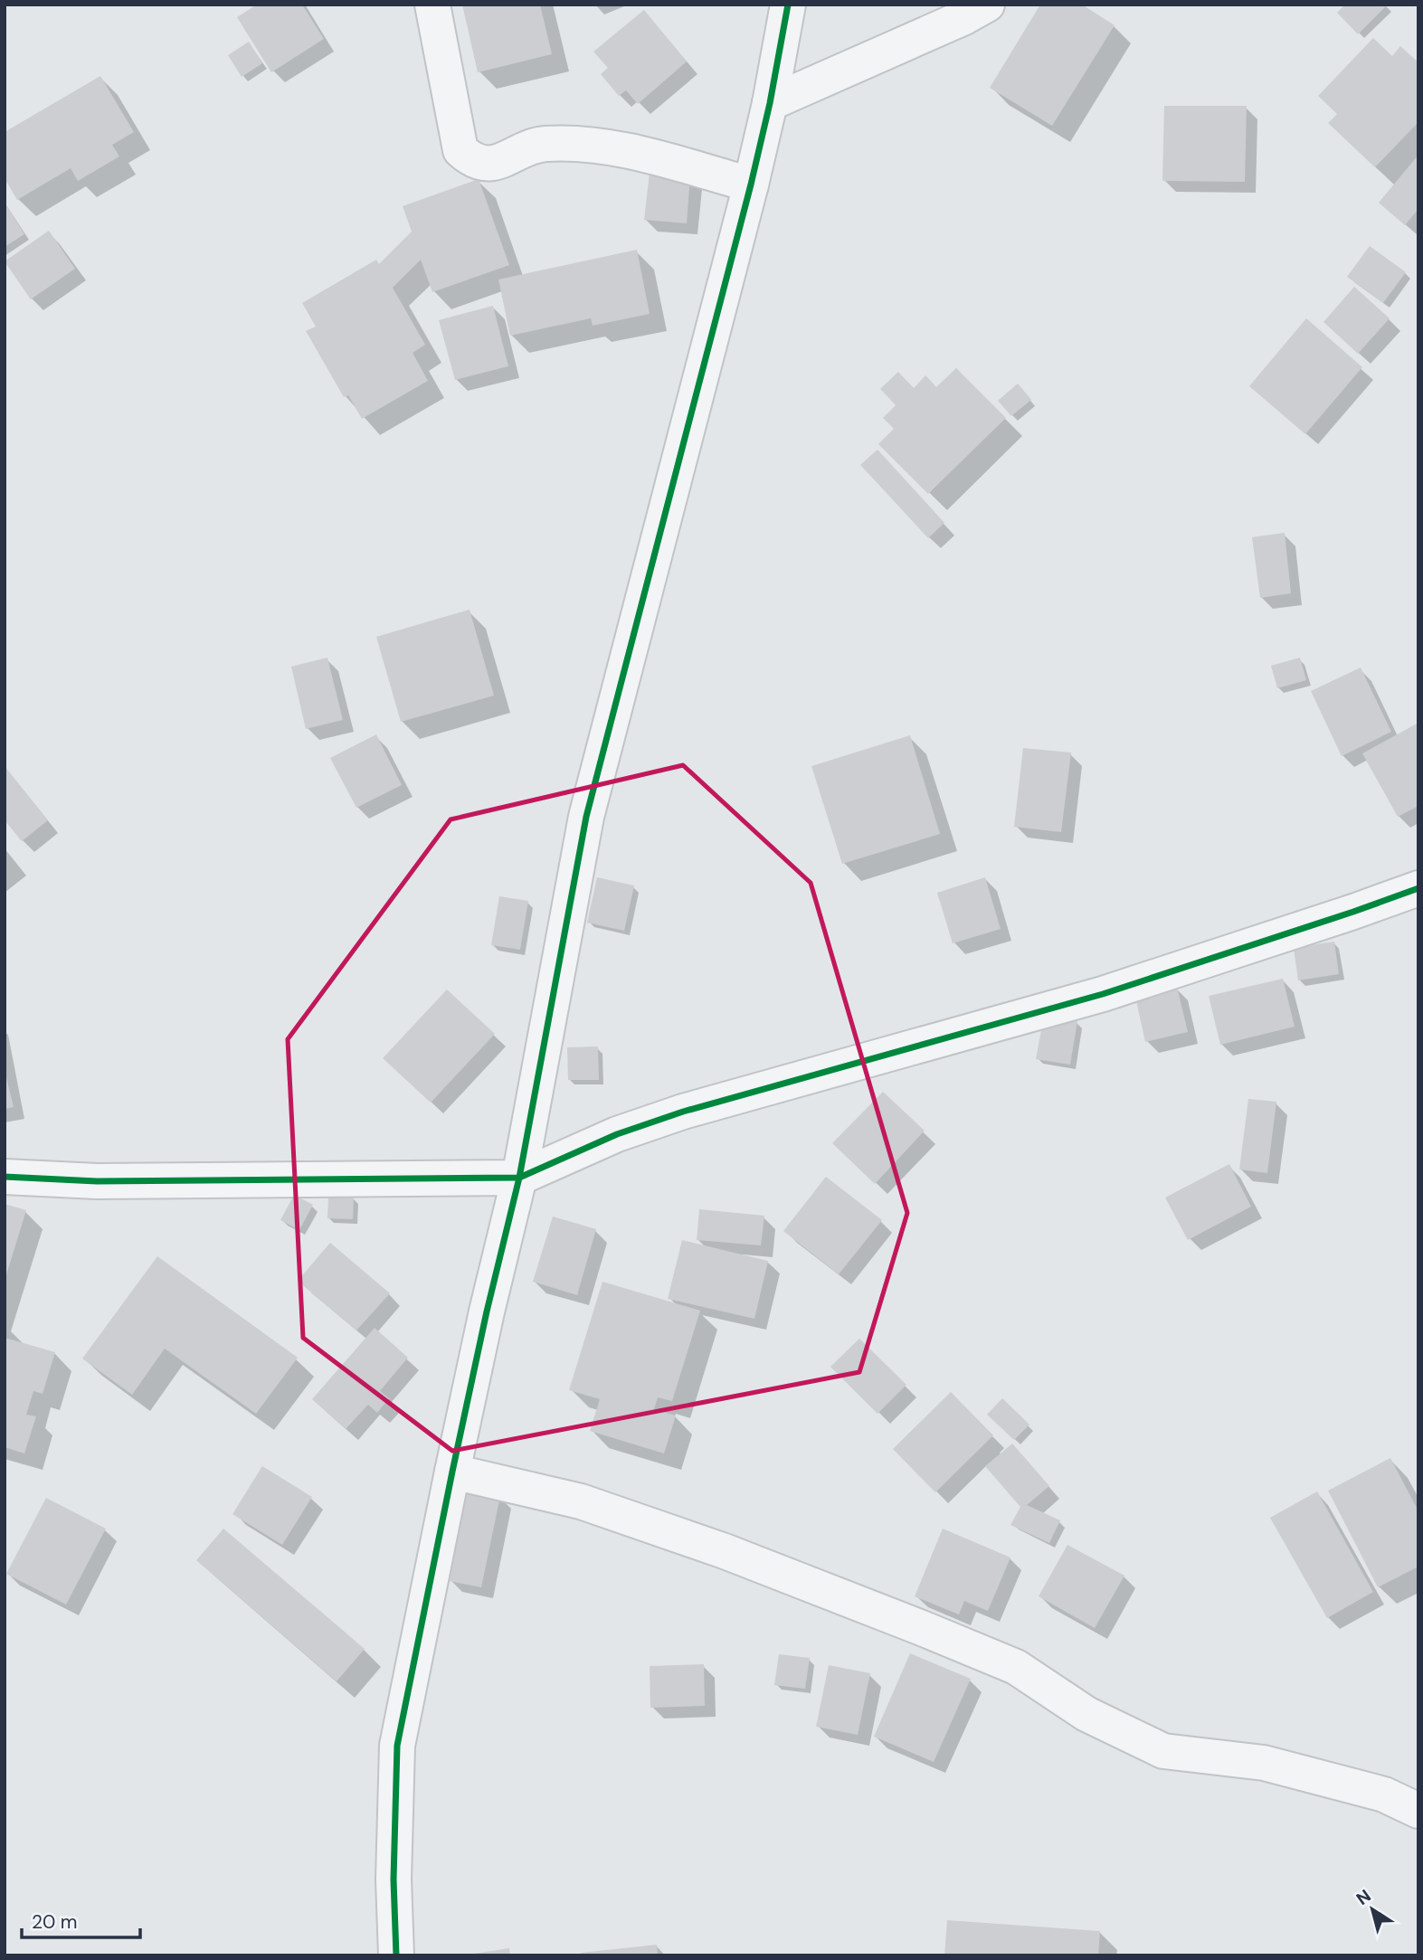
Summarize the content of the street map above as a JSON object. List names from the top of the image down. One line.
{"scale_bar":"20 m","north":"top left"}
